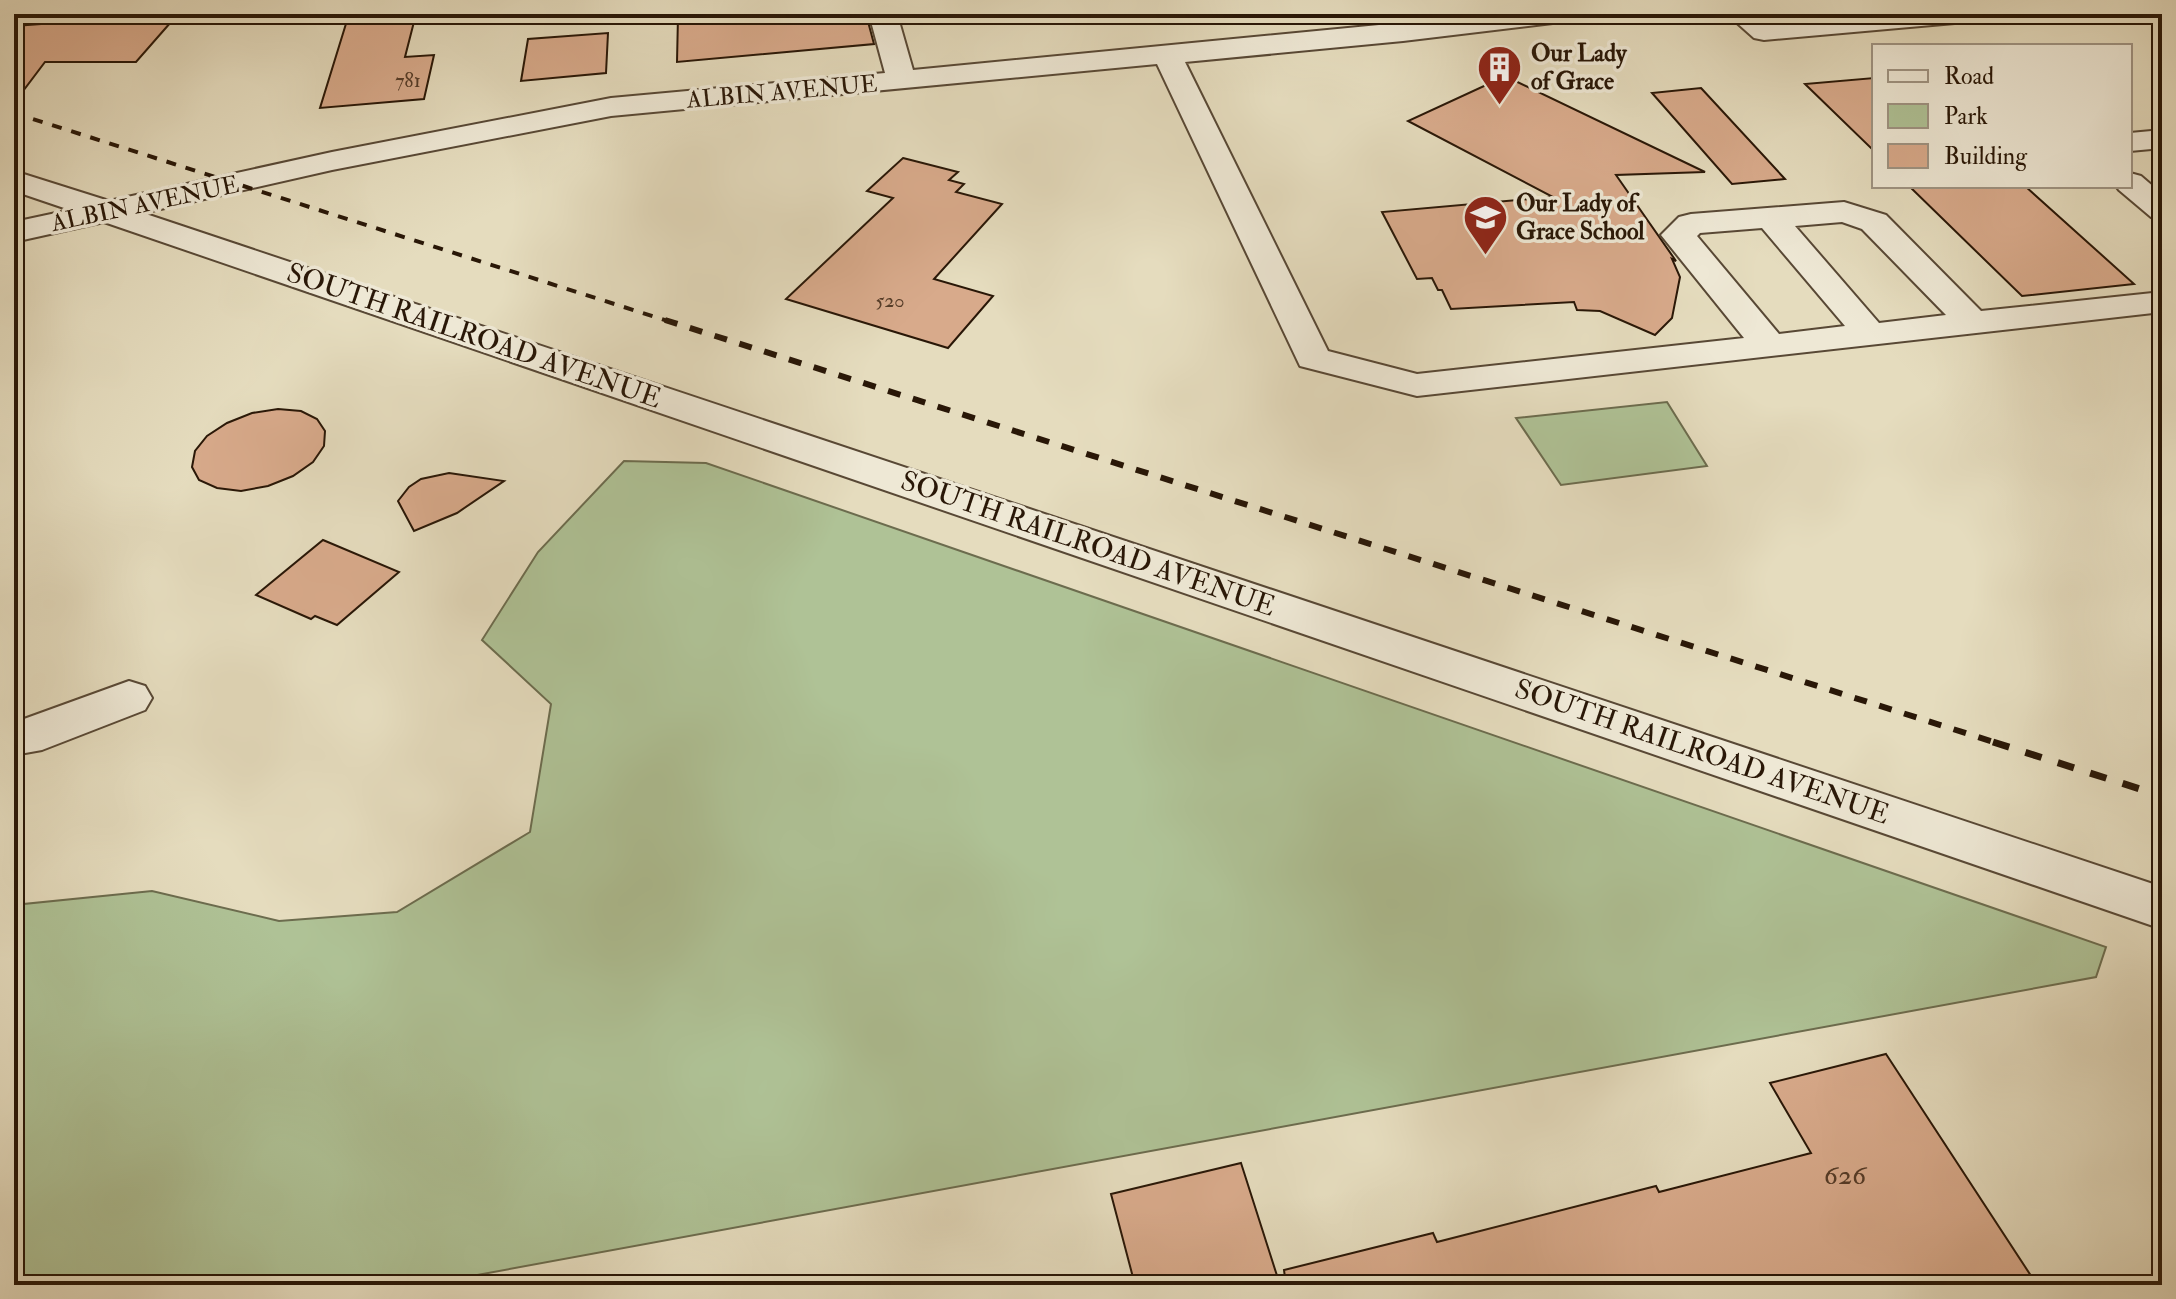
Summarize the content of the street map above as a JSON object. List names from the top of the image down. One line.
{"streets":{"street":["ALBIN AVENUE","SOUTH RAILROAD AVENUE"]},"crossings":[["ALBIN AVENUE","SOUTH RAILROAD AVENUE"]],"places":{"building":["Our Lady of Grace"],"school or university":["Our Lady of Grace School"]},"house_numbers":["781","520","626"],"legend":["Road","Park","Building"]}
